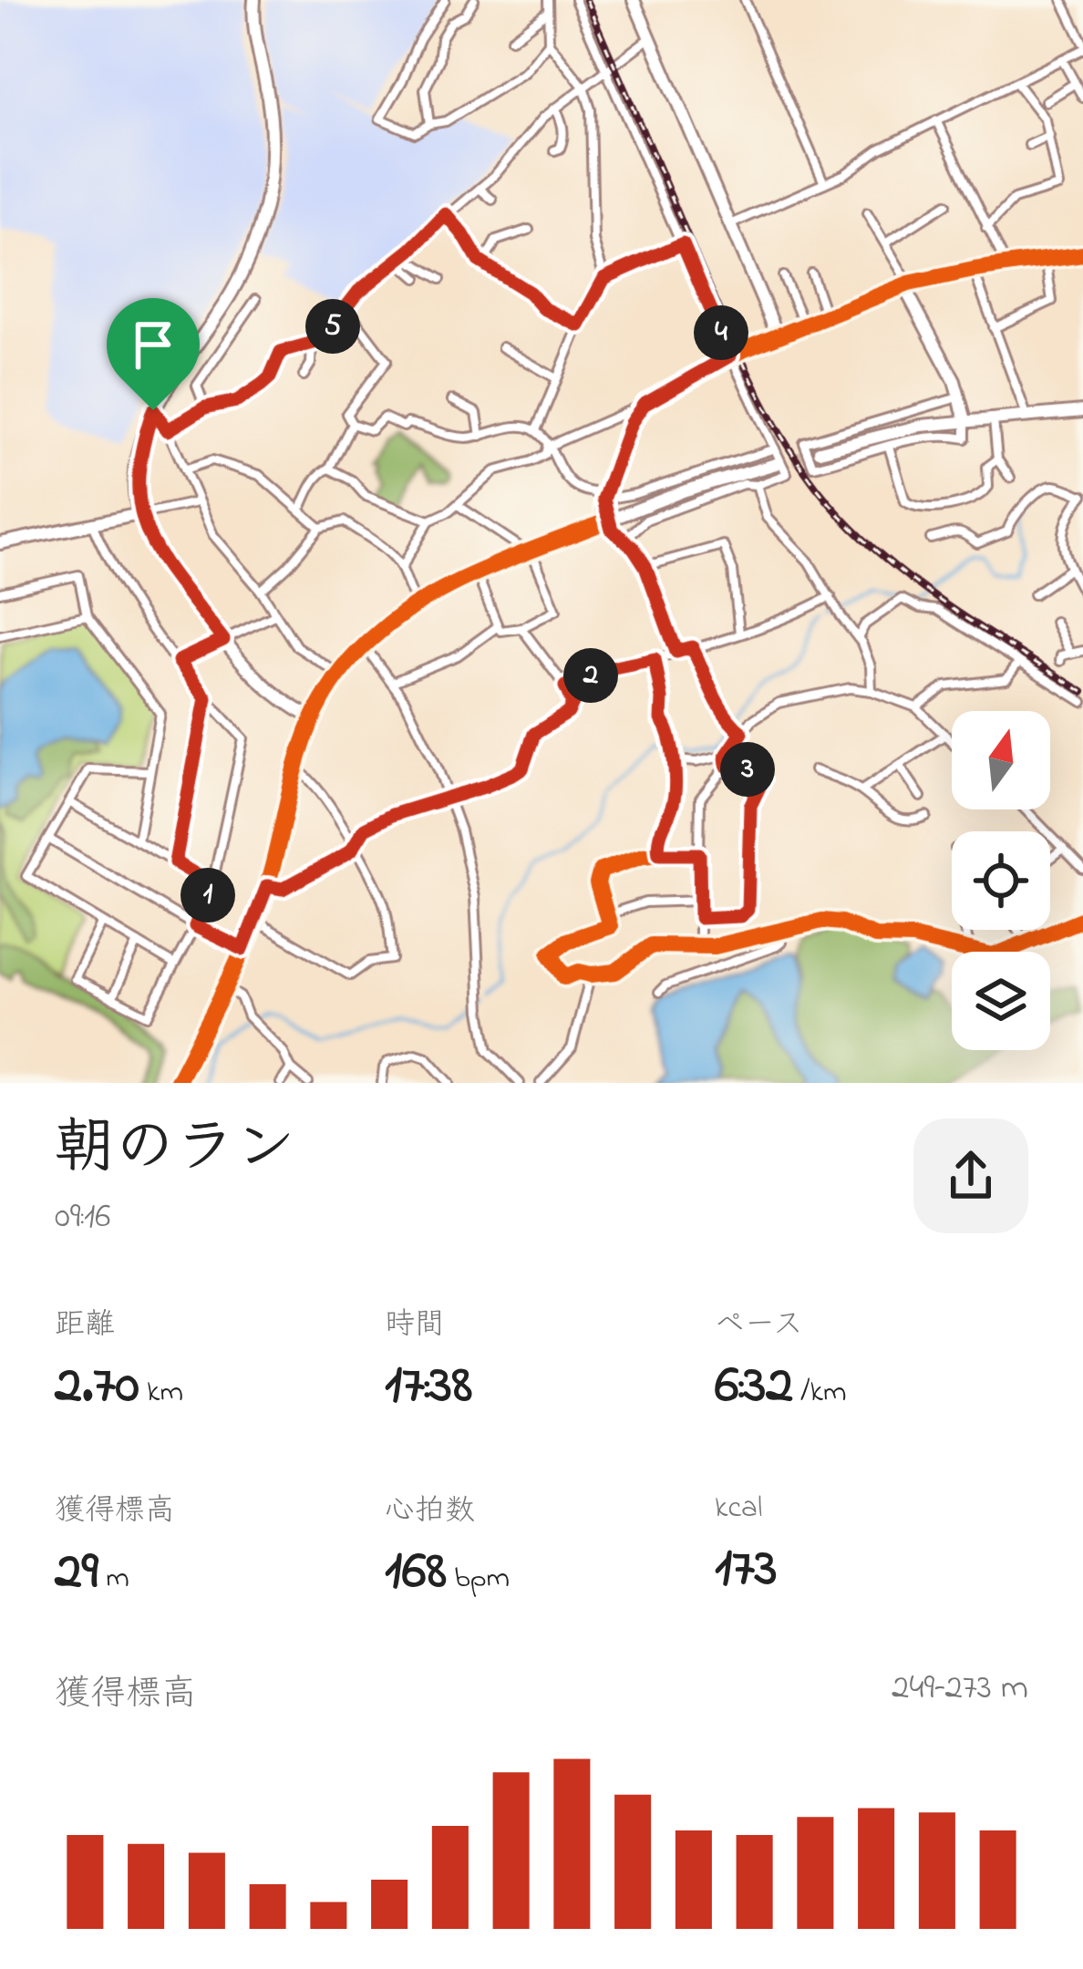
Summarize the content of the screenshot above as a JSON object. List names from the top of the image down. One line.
{"north":"top","page":{"pins":["5","4","2","3","1"],"heading":["朝のラン","09:16"],"stats":[["距離","2.70 km"],["時間","17:38"],["ペース","6:32 /km"],["獲得標高","29 m"],["心拍数","168 bpm"],["kcal","173"]],"chart":["獲得標高","249–273 m"]}}
